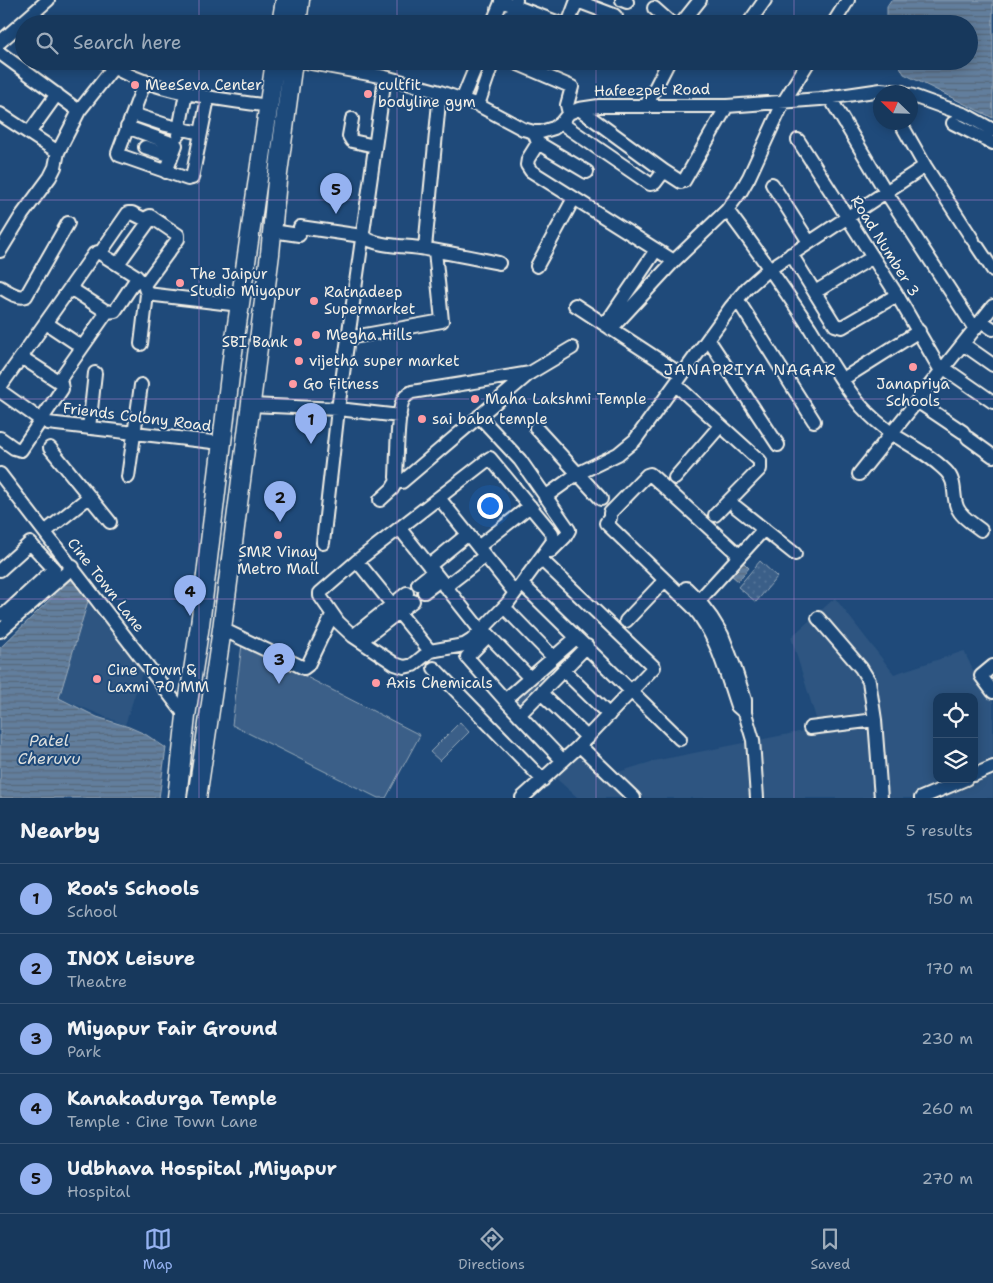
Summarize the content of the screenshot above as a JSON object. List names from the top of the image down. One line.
{"streets":{"street":["Hafeezpet Road","Road Number 3","Friends Colony Road","Cine Town Lane"]},"districts":["JANAPRIYA NAGAR"],"water":["Patel Cheruvu"],"places":["MeeSeva Center","cultfit bodyline gym","The Jaipur Studio Miyapur","Ratnadeep Supermarket","Megha Hills","SBI Bank","vijetha super market","Janapriya Schools","Go Fitness","Maha Lakshmi Temple","sai baba temple","SMR Vinay Metro Mall","Cine Town & Laxmi 70 MM","Axis Chemicals"],"north":"top left","page":{"search":"Search here","pins":["5","1","2","4","3"],"heading":["Nearby","5 results"],"list":[{"mark":"1","name":"Roa's Schools","note":"School","value":"150 m"},{"mark":"2","name":"INOX Leisure","note":"Theatre","value":"170 m"},{"mark":"3","name":"Miyapur Fair Ground","note":"Park","value":"230 m"},{"mark":"4","name":"Kanakadurga Temple","note":"Temple · Cine Town Lane","value":"260 m"},{"mark":"5","name":"Udbhava Hospital ,Miyapur","note":"Hospital","value":"270 m"}],"nav":["Map","Directions","Saved"]}}
